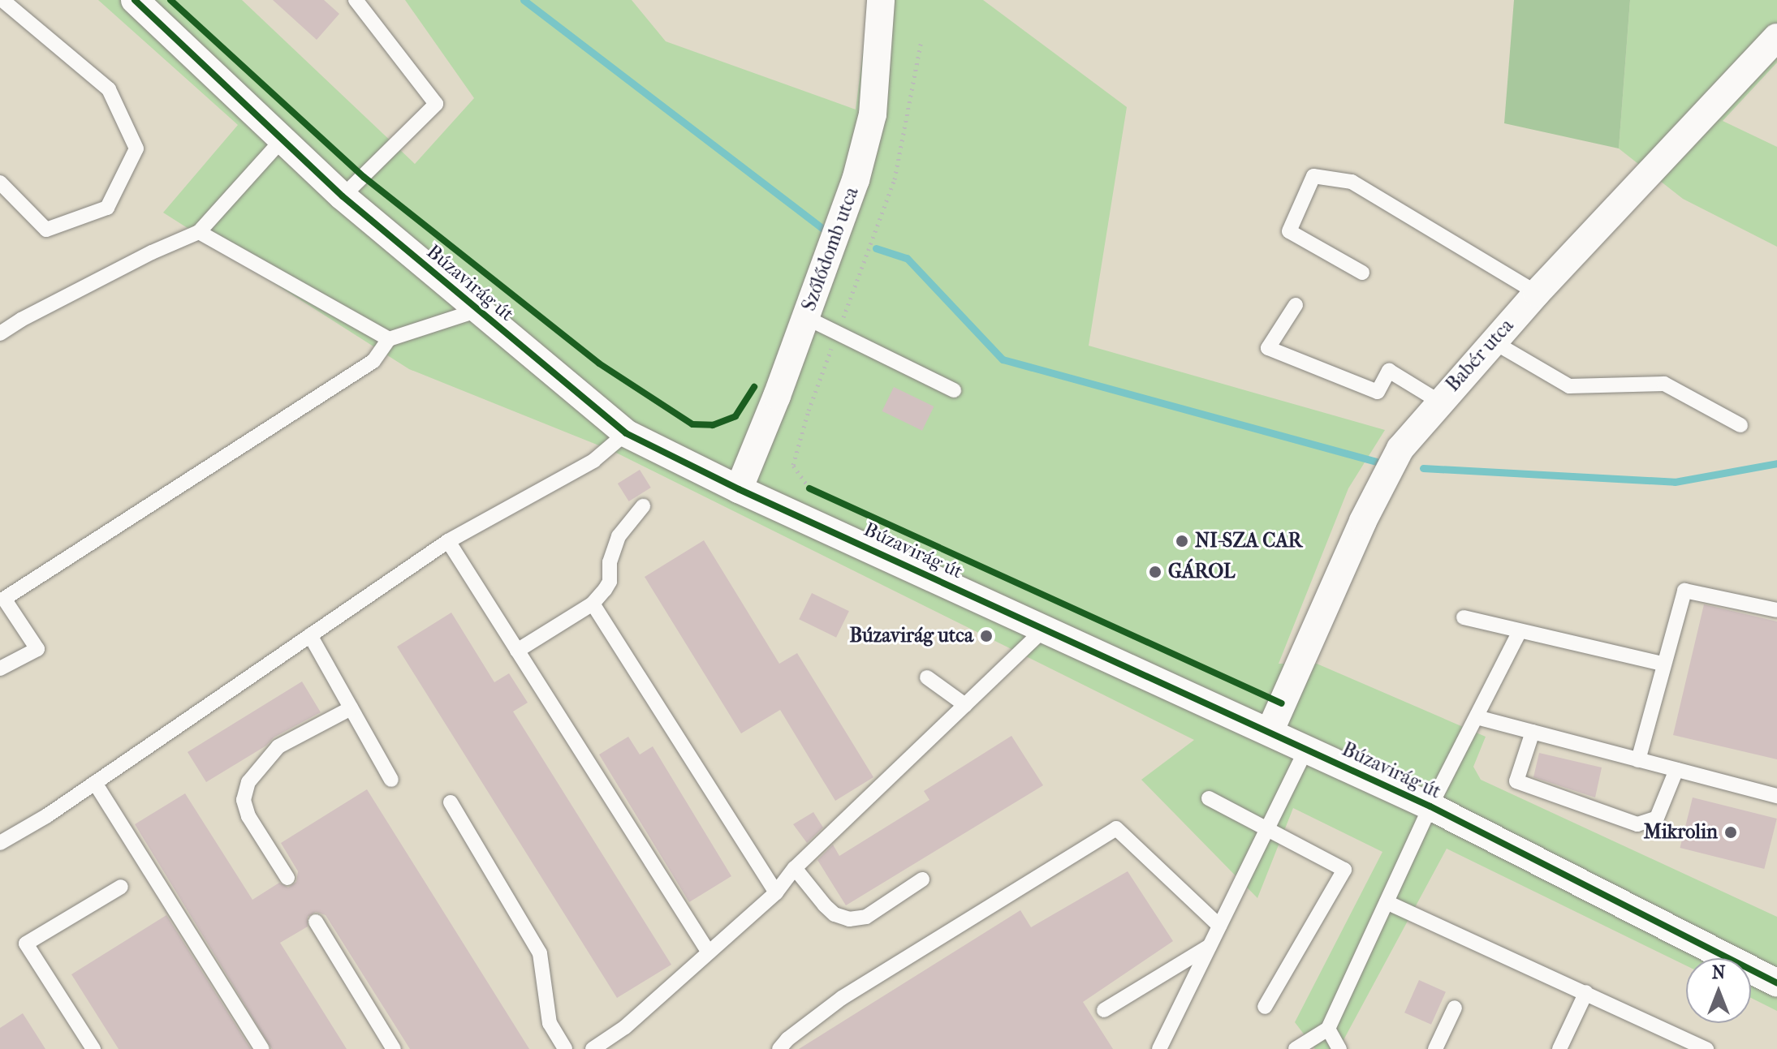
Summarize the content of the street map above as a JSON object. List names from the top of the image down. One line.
{"streets":{"street":["Szőlődomb utca","Búzavirág út","Babér utca"]},"crossings":[["Szőlődomb utca","Búzavirág út"],["Búzavirág út","Babér utca"]],"places":["NI-SZA CAR","GÁROL","Búzavirág utca","Mikrolin"],"north":"top"}
